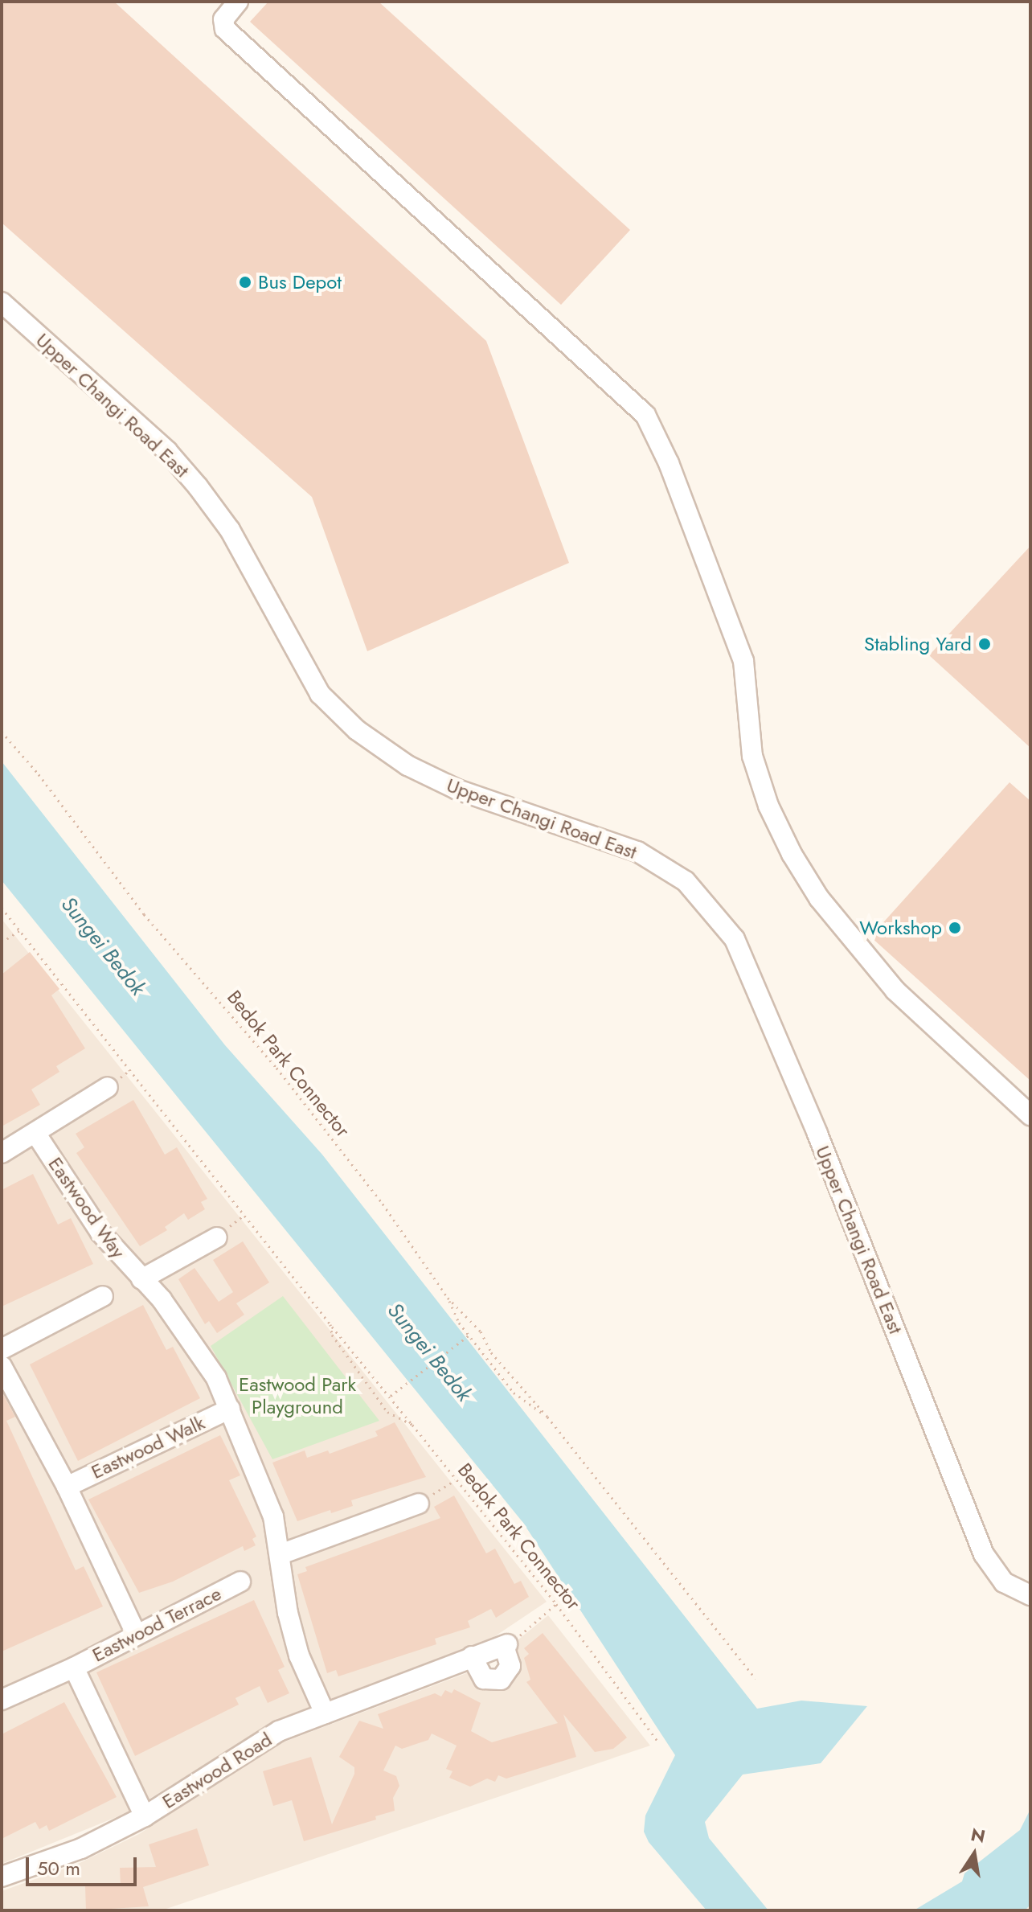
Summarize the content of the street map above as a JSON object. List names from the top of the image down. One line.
{"streets":{"street":["Upper Changi Road East","Eastwood Way","Eastwood Walk","Eastwood Terrace","Eastwood Road"],"path":["Bedok Park Connector"]},"crossings":[["Eastwood Way","Eastwood Walk"],["Eastwood Way","Eastwood Road"],["Eastwood Terrace","Eastwood Road"]],"water":["Sungei Bedok"],"parks":["Eastwood Park Playground"],"places":["Bus Depot","Stabling Yard","Workshop"],"scale_bar":"50 m","north":"top"}
